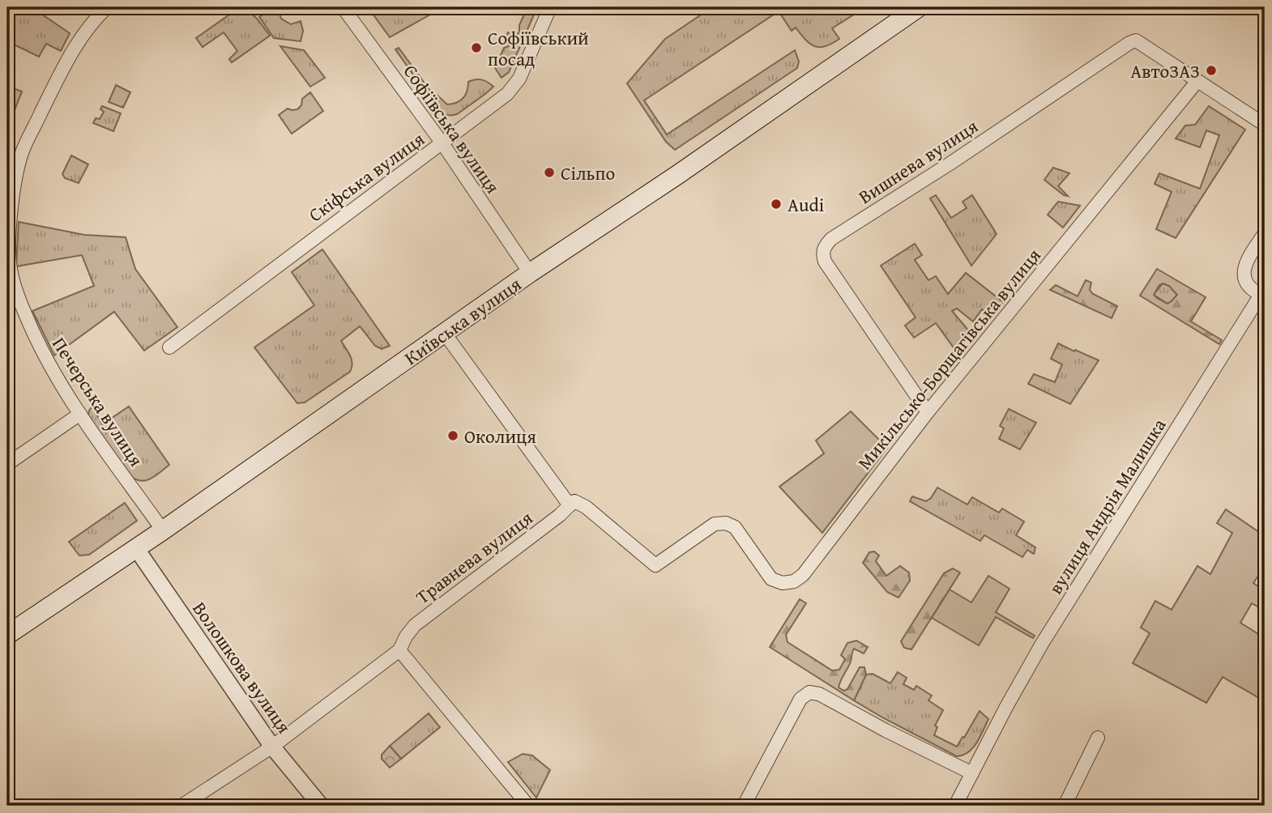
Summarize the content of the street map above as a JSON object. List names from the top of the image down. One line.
{"streets":{"main road":["Київська вулиця"],"street":["Софіївська вулиця","Вишнева вулиця","Скіфська вулиця","Микільсько-Борщагівська вулиця","Печерська вулиця","вулиця Андрія Малишка","Травнева вулиця","Волошкова вулиця"]},"crossings":[["Софіївська вулиця","Скіфська вулиця"],["Софіївська вулиця","Київська вулиця"],["Вишнева вулиця","Микільсько-Борщагівська вулиця"],["Київська вулиця","Печерська вулиця"],["Київська вулиця","Волошкова вулиця"],["Микільсько-Борщагівська вулиця","Травнева вулиця"]],"places":["Софіївський посад","АвтоЗАЗ","Сільпо","Audi","Околиця"]}
